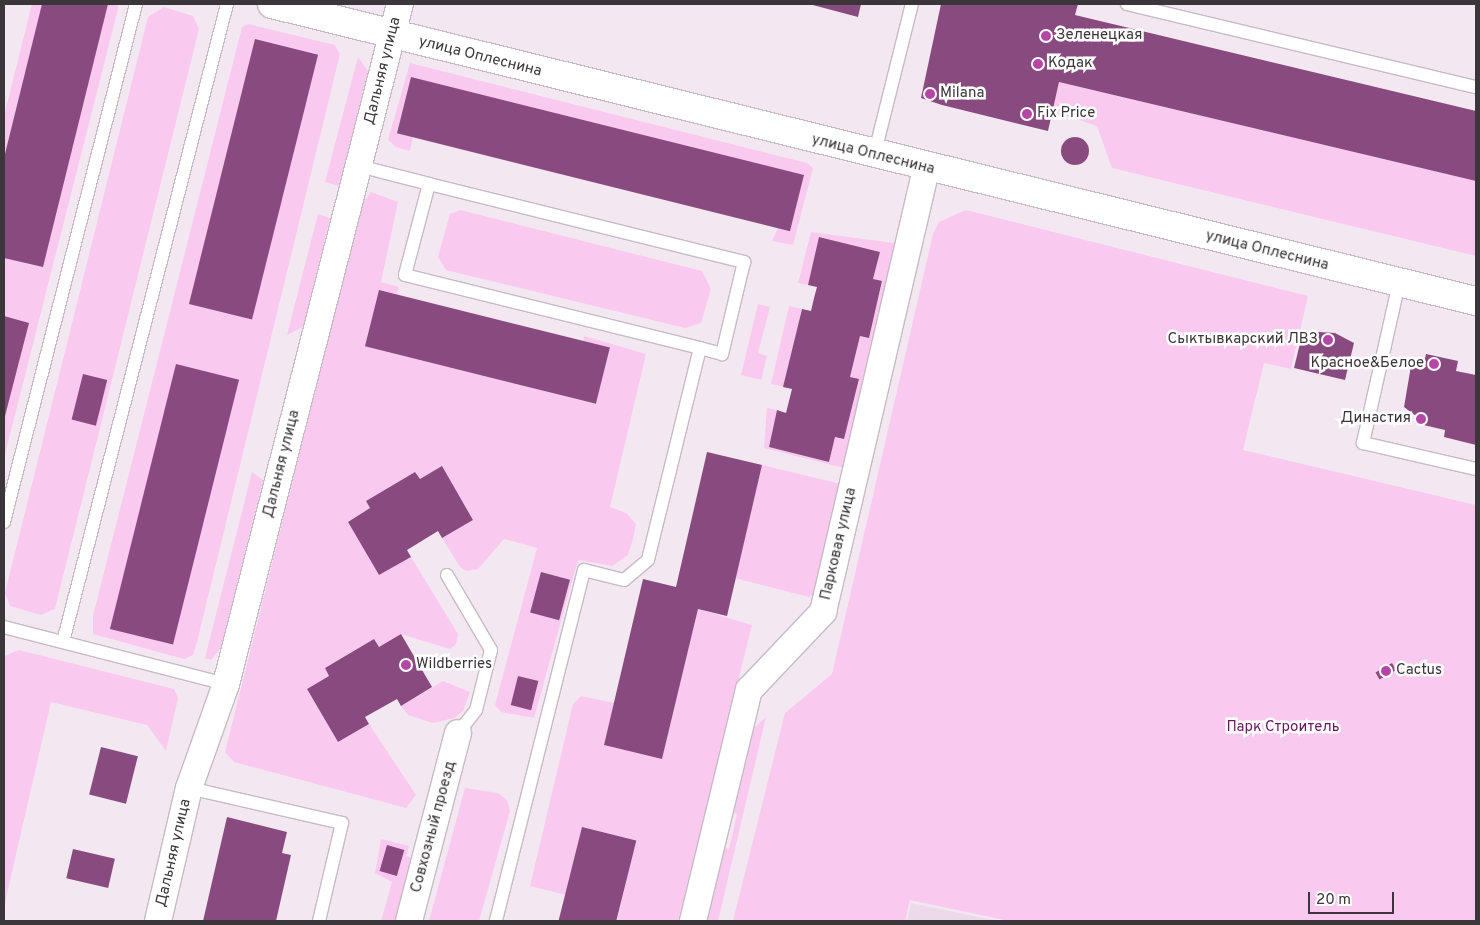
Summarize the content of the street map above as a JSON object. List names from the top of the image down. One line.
{"streets":{"street":["улица Оплеснина","Дальняя улица","Парковая улица","Совхозный проезд"]},"crossings":[["улица Оплеснина","Дальняя улица"],["улица Оплеснина","Парковая улица"]],"parks":["Парк Строитель"],"places":["Зеленецкая","Кодак","Milana","Fix Price","Сыктывкарский ЛВЗ","Красное&Белое","Династия","Wildberries","Cactus"],"scale_bar":"20 m"}
